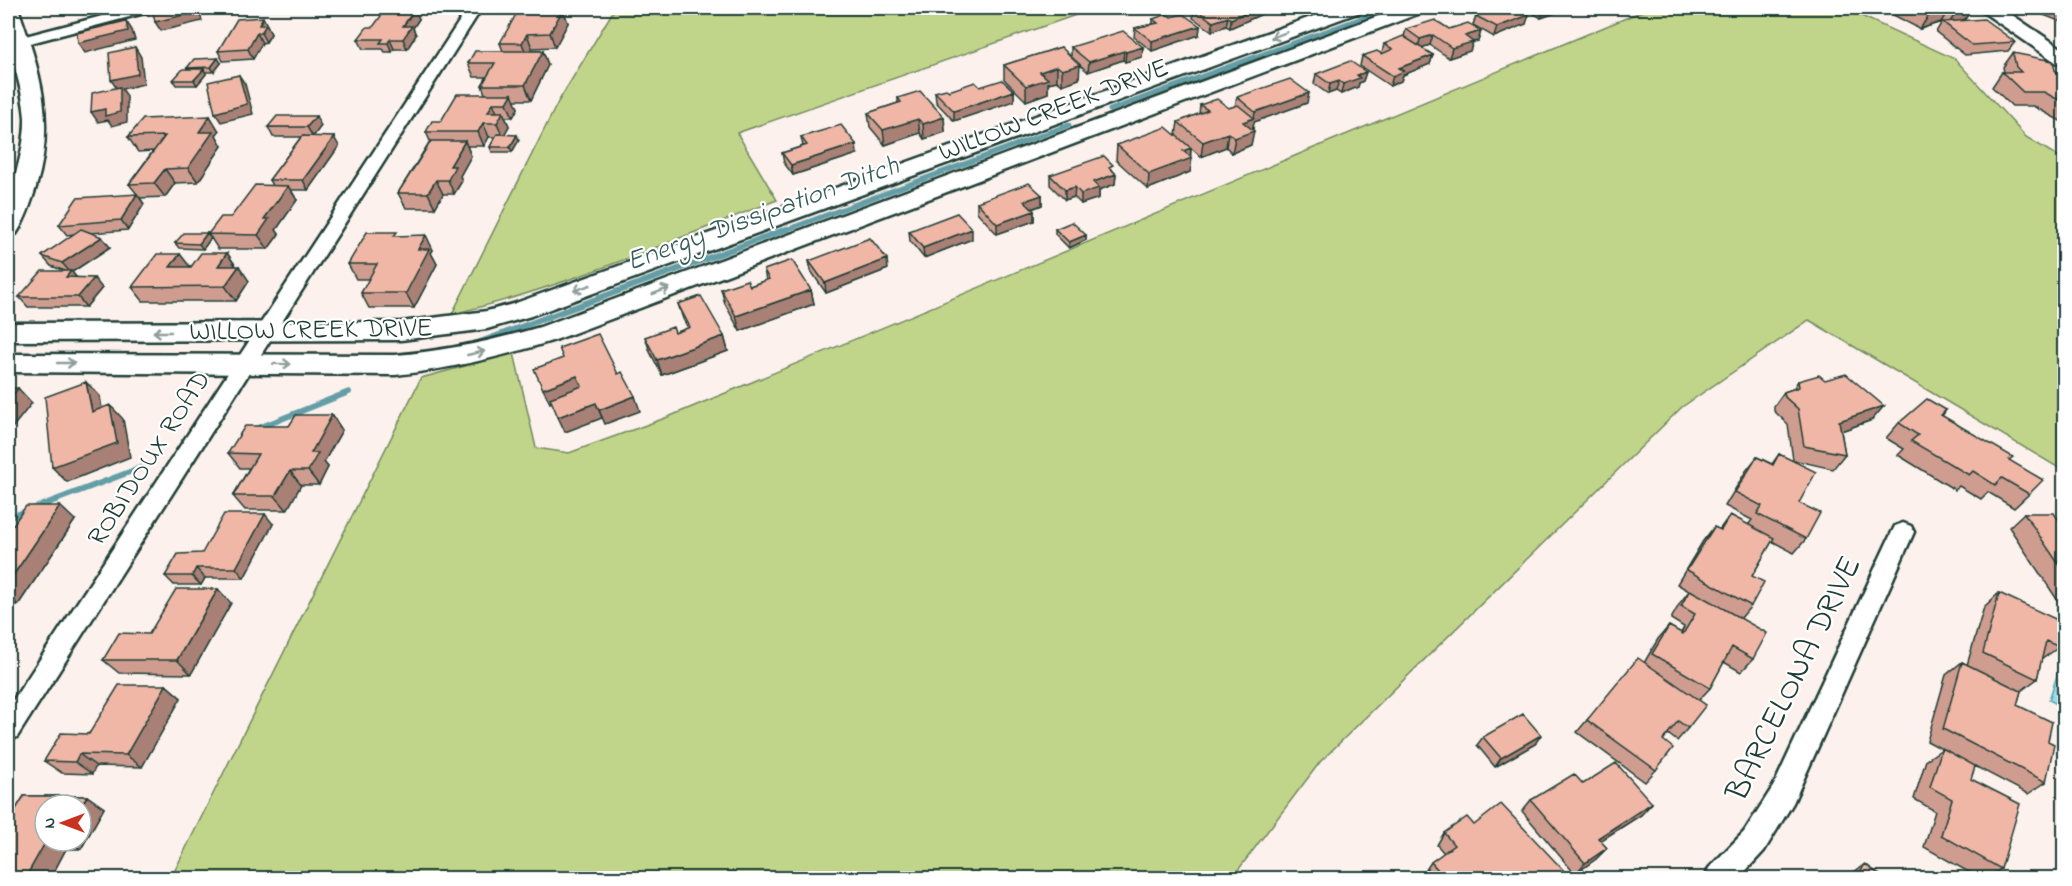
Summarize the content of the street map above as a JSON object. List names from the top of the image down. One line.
{"streets":{"street":["WILLOW CREEK DRIVE","ROBIDOUX ROAD","BARCELONA DRIVE"]},"crossings":[["WILLOW CREEK DRIVE","ROBIDOUX ROAD"]],"water":["Energy Dissipation Ditch"],"north":"left"}
